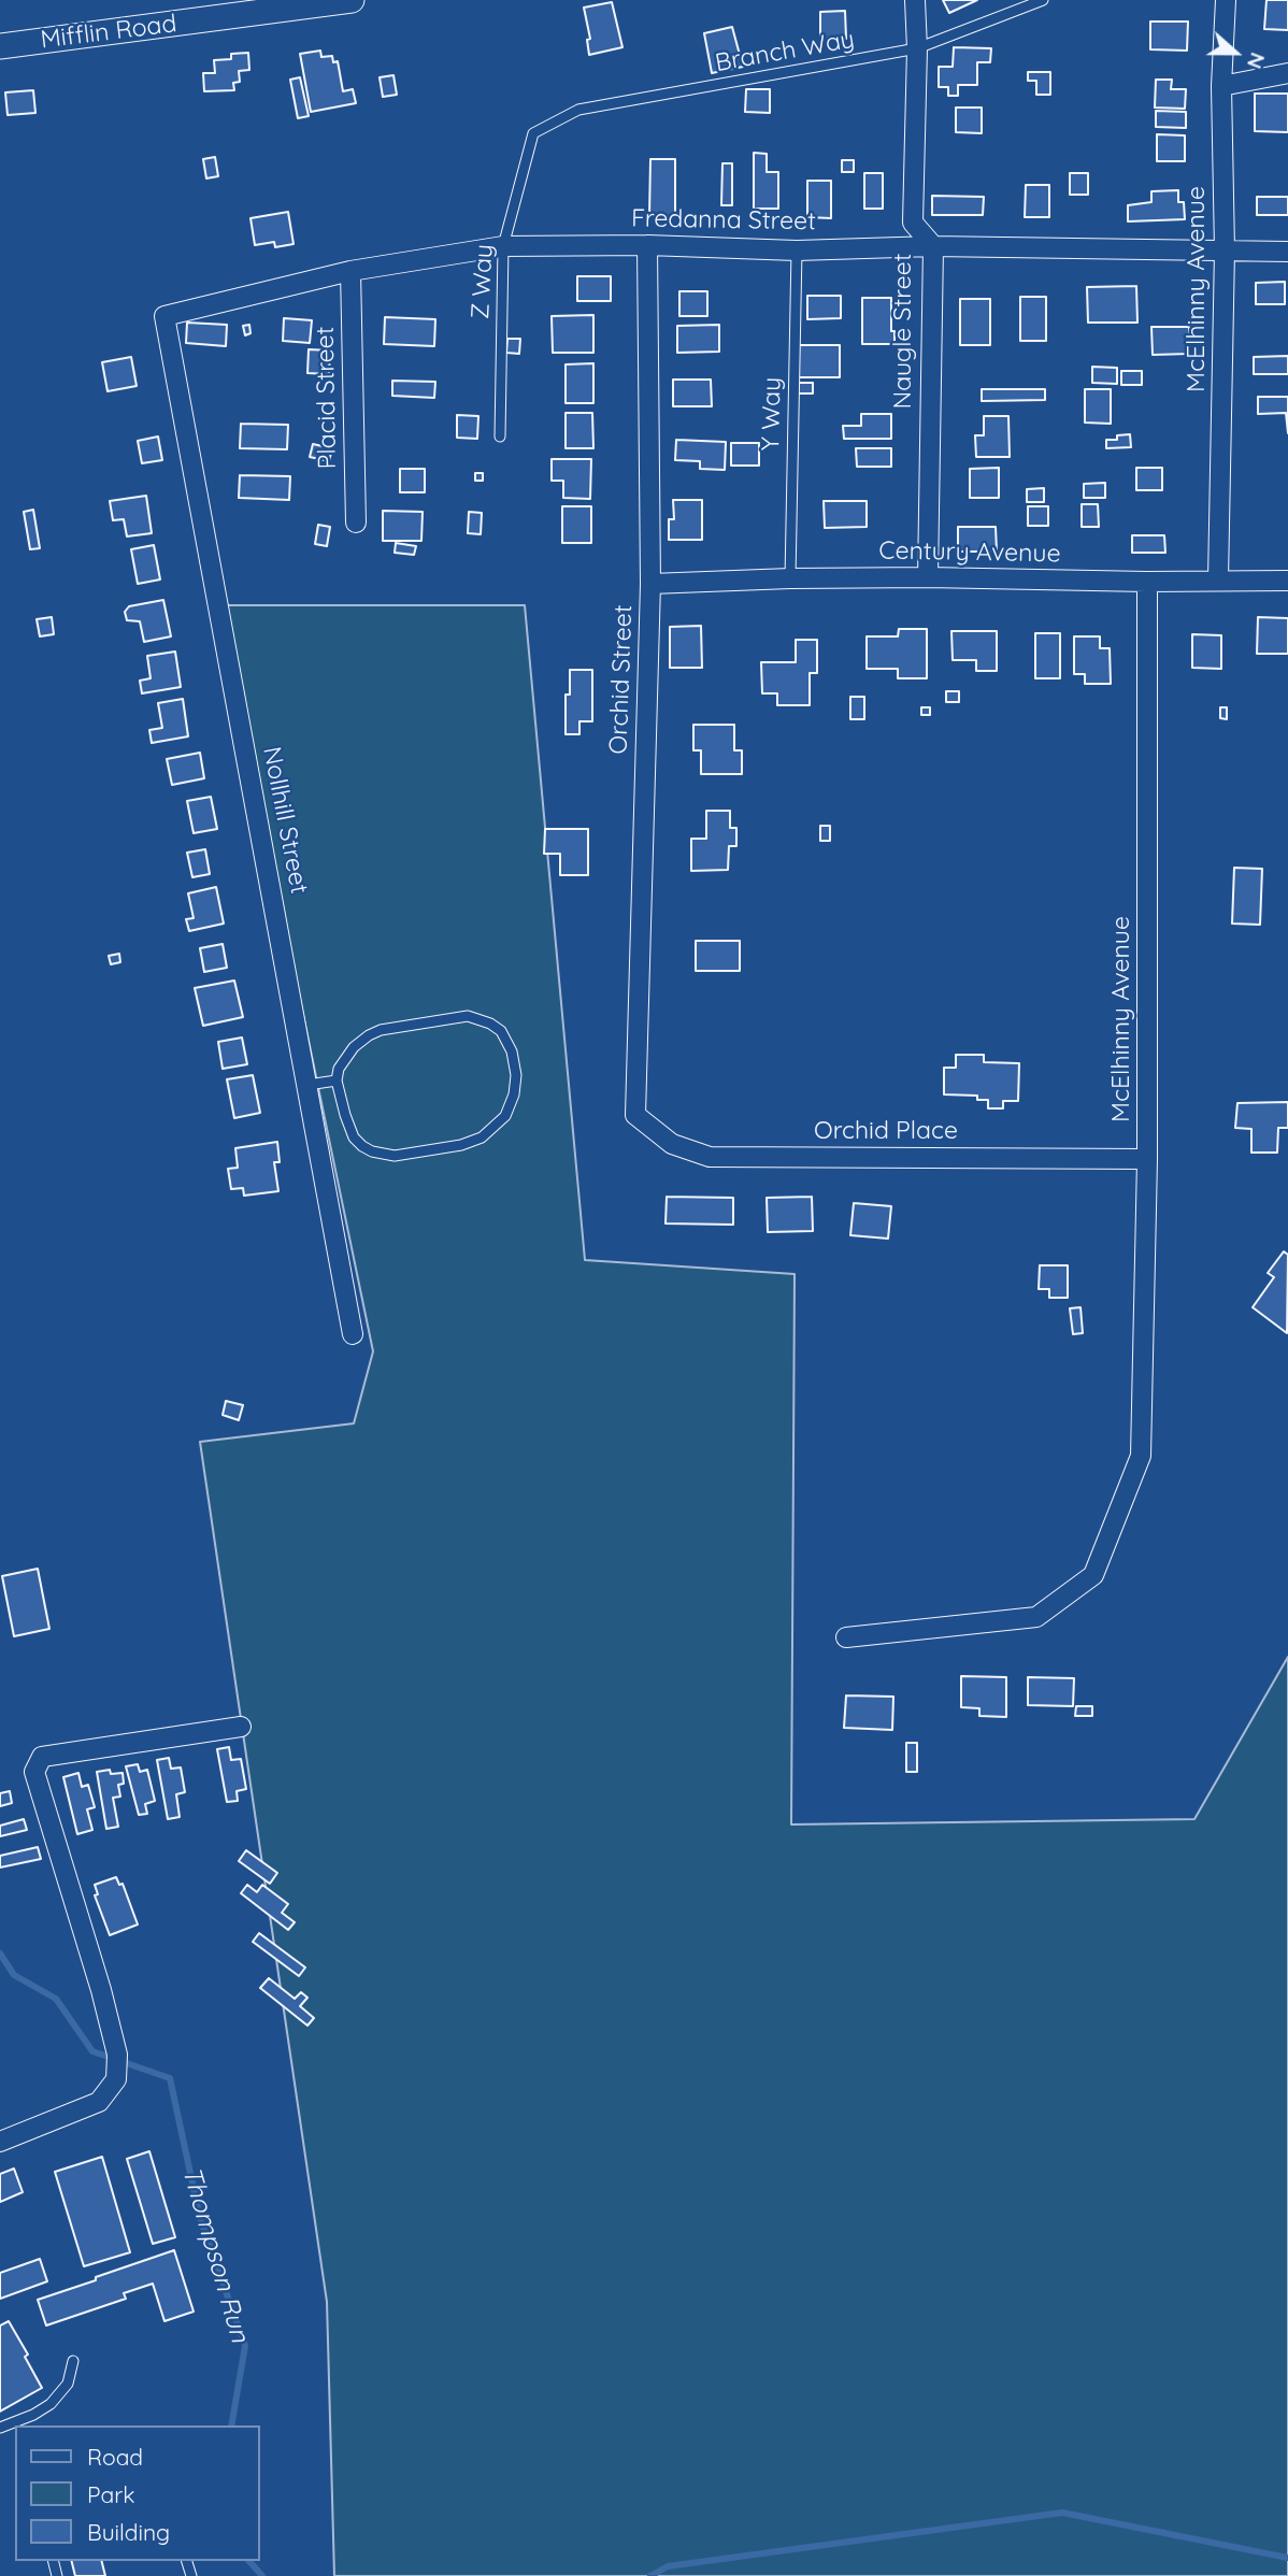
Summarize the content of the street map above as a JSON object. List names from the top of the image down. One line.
{"streets":{"street":["Mifflin Road","Fredanna Street","McElhinny Avenue","Naugle Street","Placid Street","Century Avenue","Orchid Street","Nollhill Street","Orchid Place"],"lane":["Branch Way","Z Way","Y Way"]},"crossings":[["Branch Way","Z Way"],["Branch Way","Naugle Street"],["Fredanna Street","Z Way"],["Fredanna Street","McElhinny Avenue"],["Fredanna Street","Naugle Street"],["Fredanna Street","Placid Street"],["Fredanna Street","Y Way"],["Fredanna Street","Orchid Street"],["Fredanna Street","Nollhill Street"],["McElhinny Avenue","Century Avenue"],["McElhinny Avenue","Orchid Place"],["Naugle Street","Century Avenue"],["Y Way","Century Avenue"],["Century Avenue","Orchid Street"],["Orchid Street","Orchid Place"]],"water":["Thompson Run"],"legend":["Road","Park","Building"],"north":"right"}
